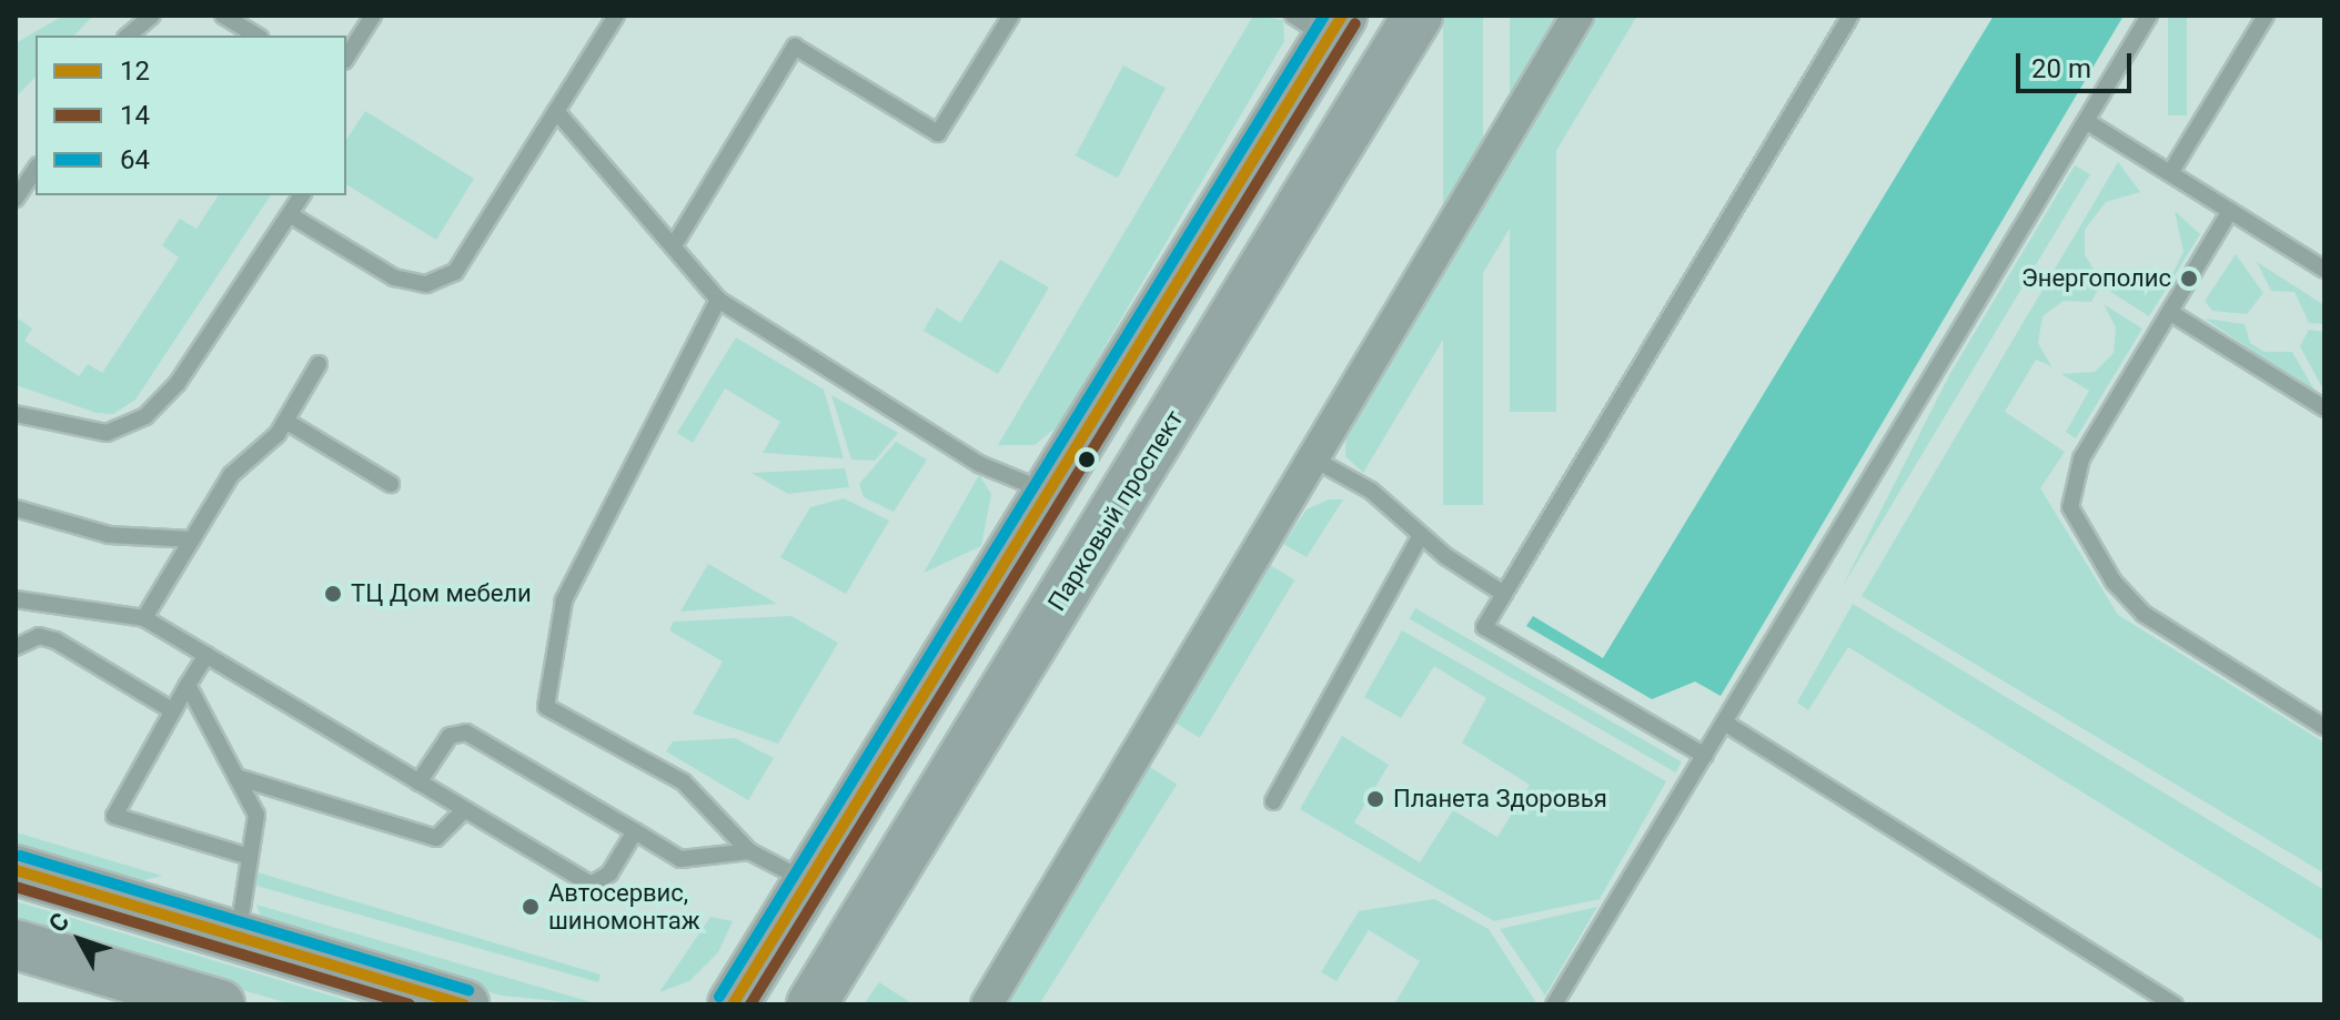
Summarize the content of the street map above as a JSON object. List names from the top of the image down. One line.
{"streets":{"main road":["Парковый проспект"]},"places":["Энергополис","ТЦ Дом мебели","Планета Здоровья","Автосервис, шиномонтаж"],"lines":["transit line 12","transit line 64","transit line 14"],"legend":["12","14","64"],"scale_bar":"20 m","north":"top left"}
